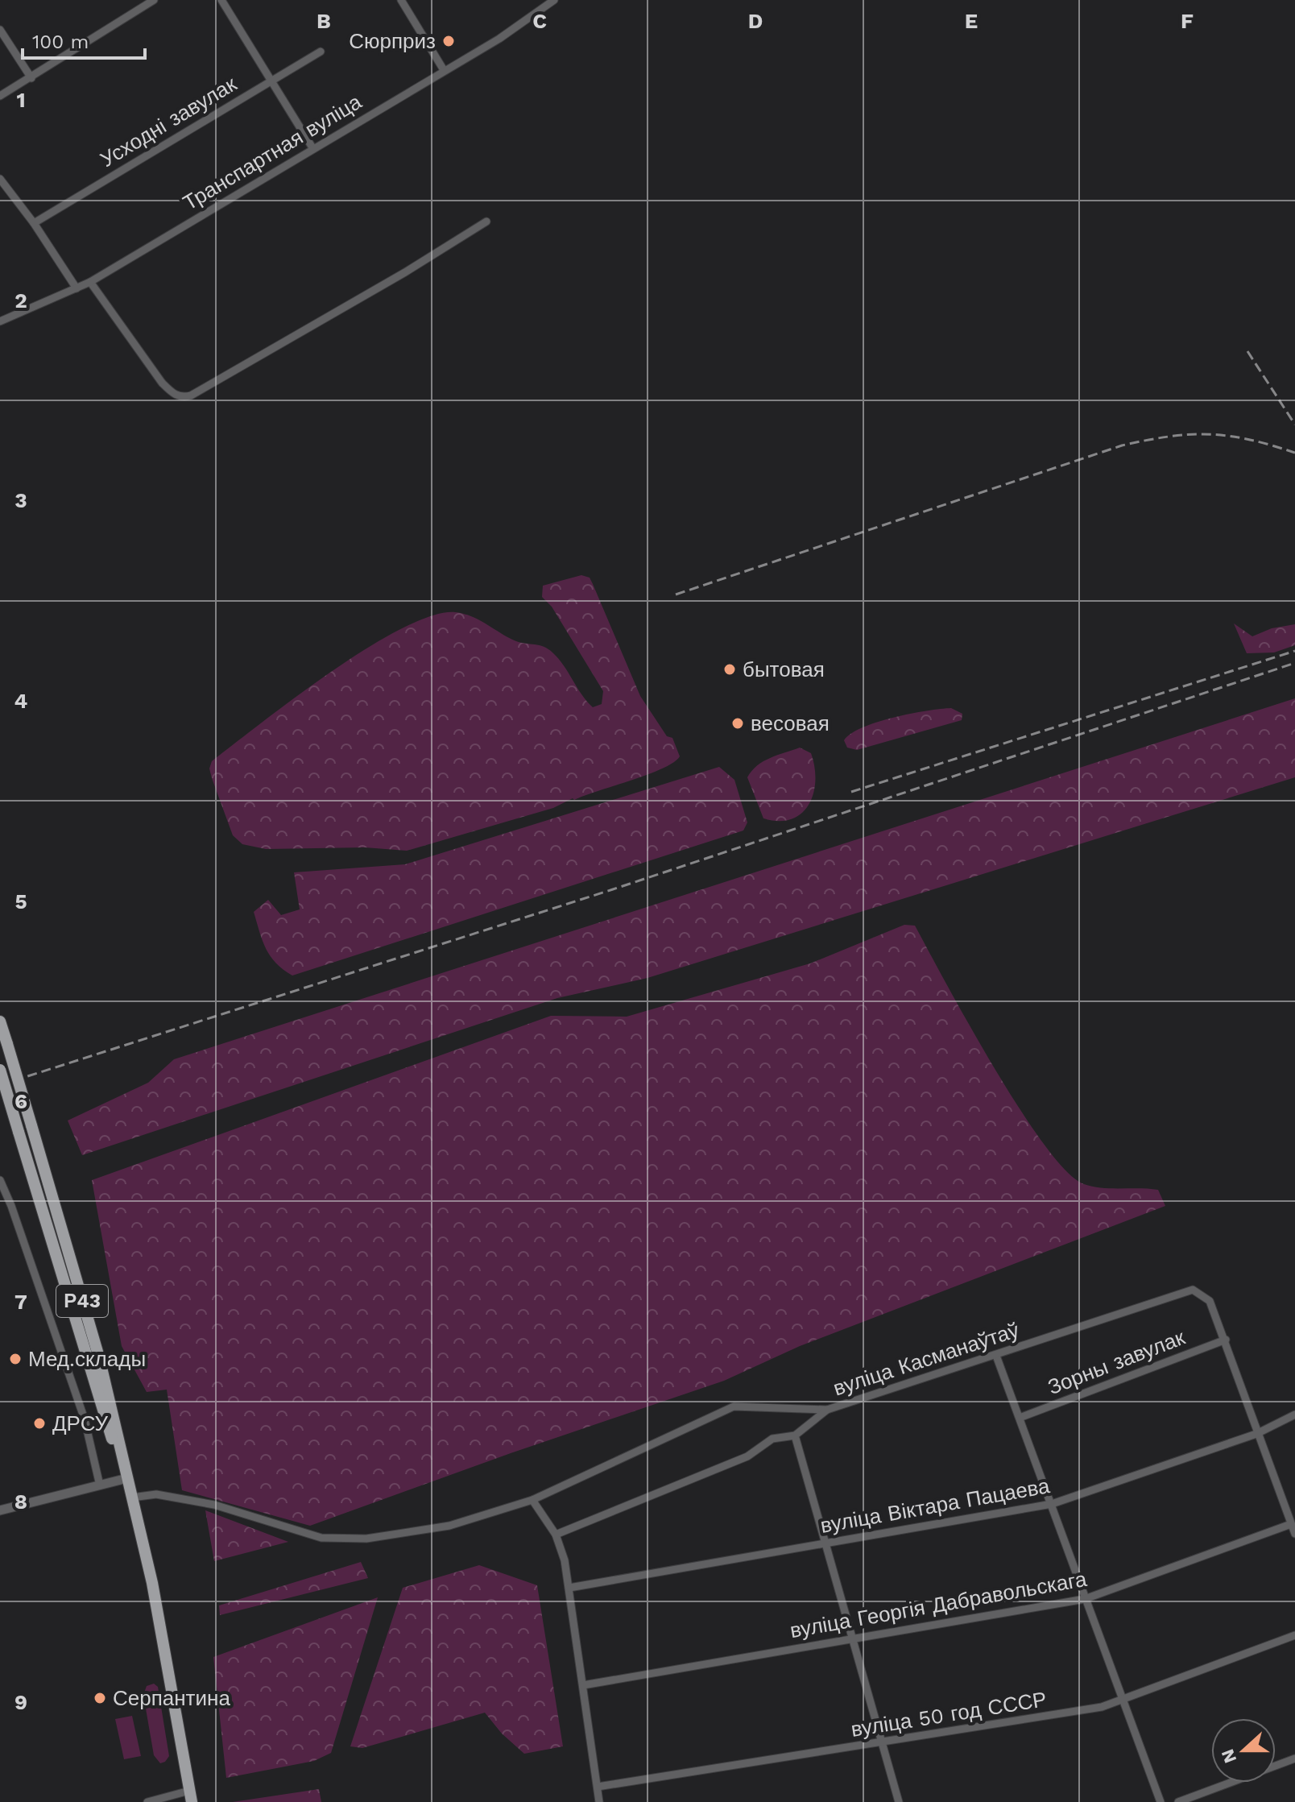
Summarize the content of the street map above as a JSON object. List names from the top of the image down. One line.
{"streets":{"main road":["Р43"],"street":["Усходні завулак","Транспартная вуліца","вуліца Касманаўтаў","Зорны завулак","вуліца Віктара Пацаева","вуліца Георгія Дабравольскага","вуліца 50 год СССР"]},"crossings":[["вуліца Касманаўтаў","Зорны завулак"]],"places":["Сюрприз","бытовая","весовая","Мед.склады","ДРСУ","Серпантина"],"scale_bar":"100 m","north":"left","grid":{"columns":["B","C","D","E","F"],"rows":["1","2","3","4","5","6","7","8","9"]}}
